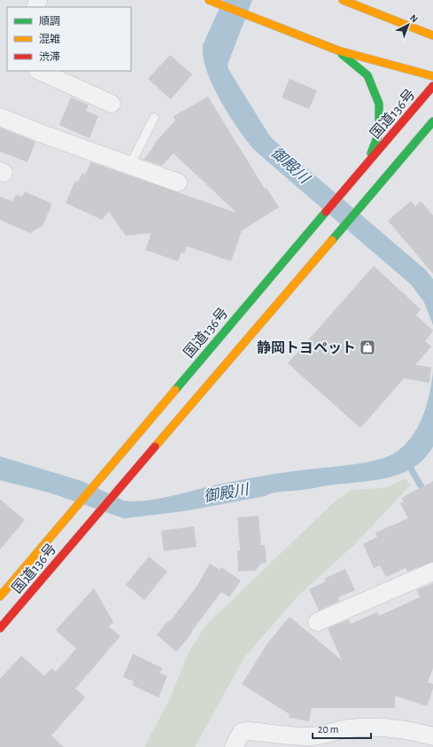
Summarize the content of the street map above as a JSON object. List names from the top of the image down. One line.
{"streets":{"highway":["国道136号"]},"water":["御殿川"],"places":{"shop":["静岡トヨペット"]},"legend":["順調","混雑","渋滞"],"scale_bar":"20 m","north":"top right"}
